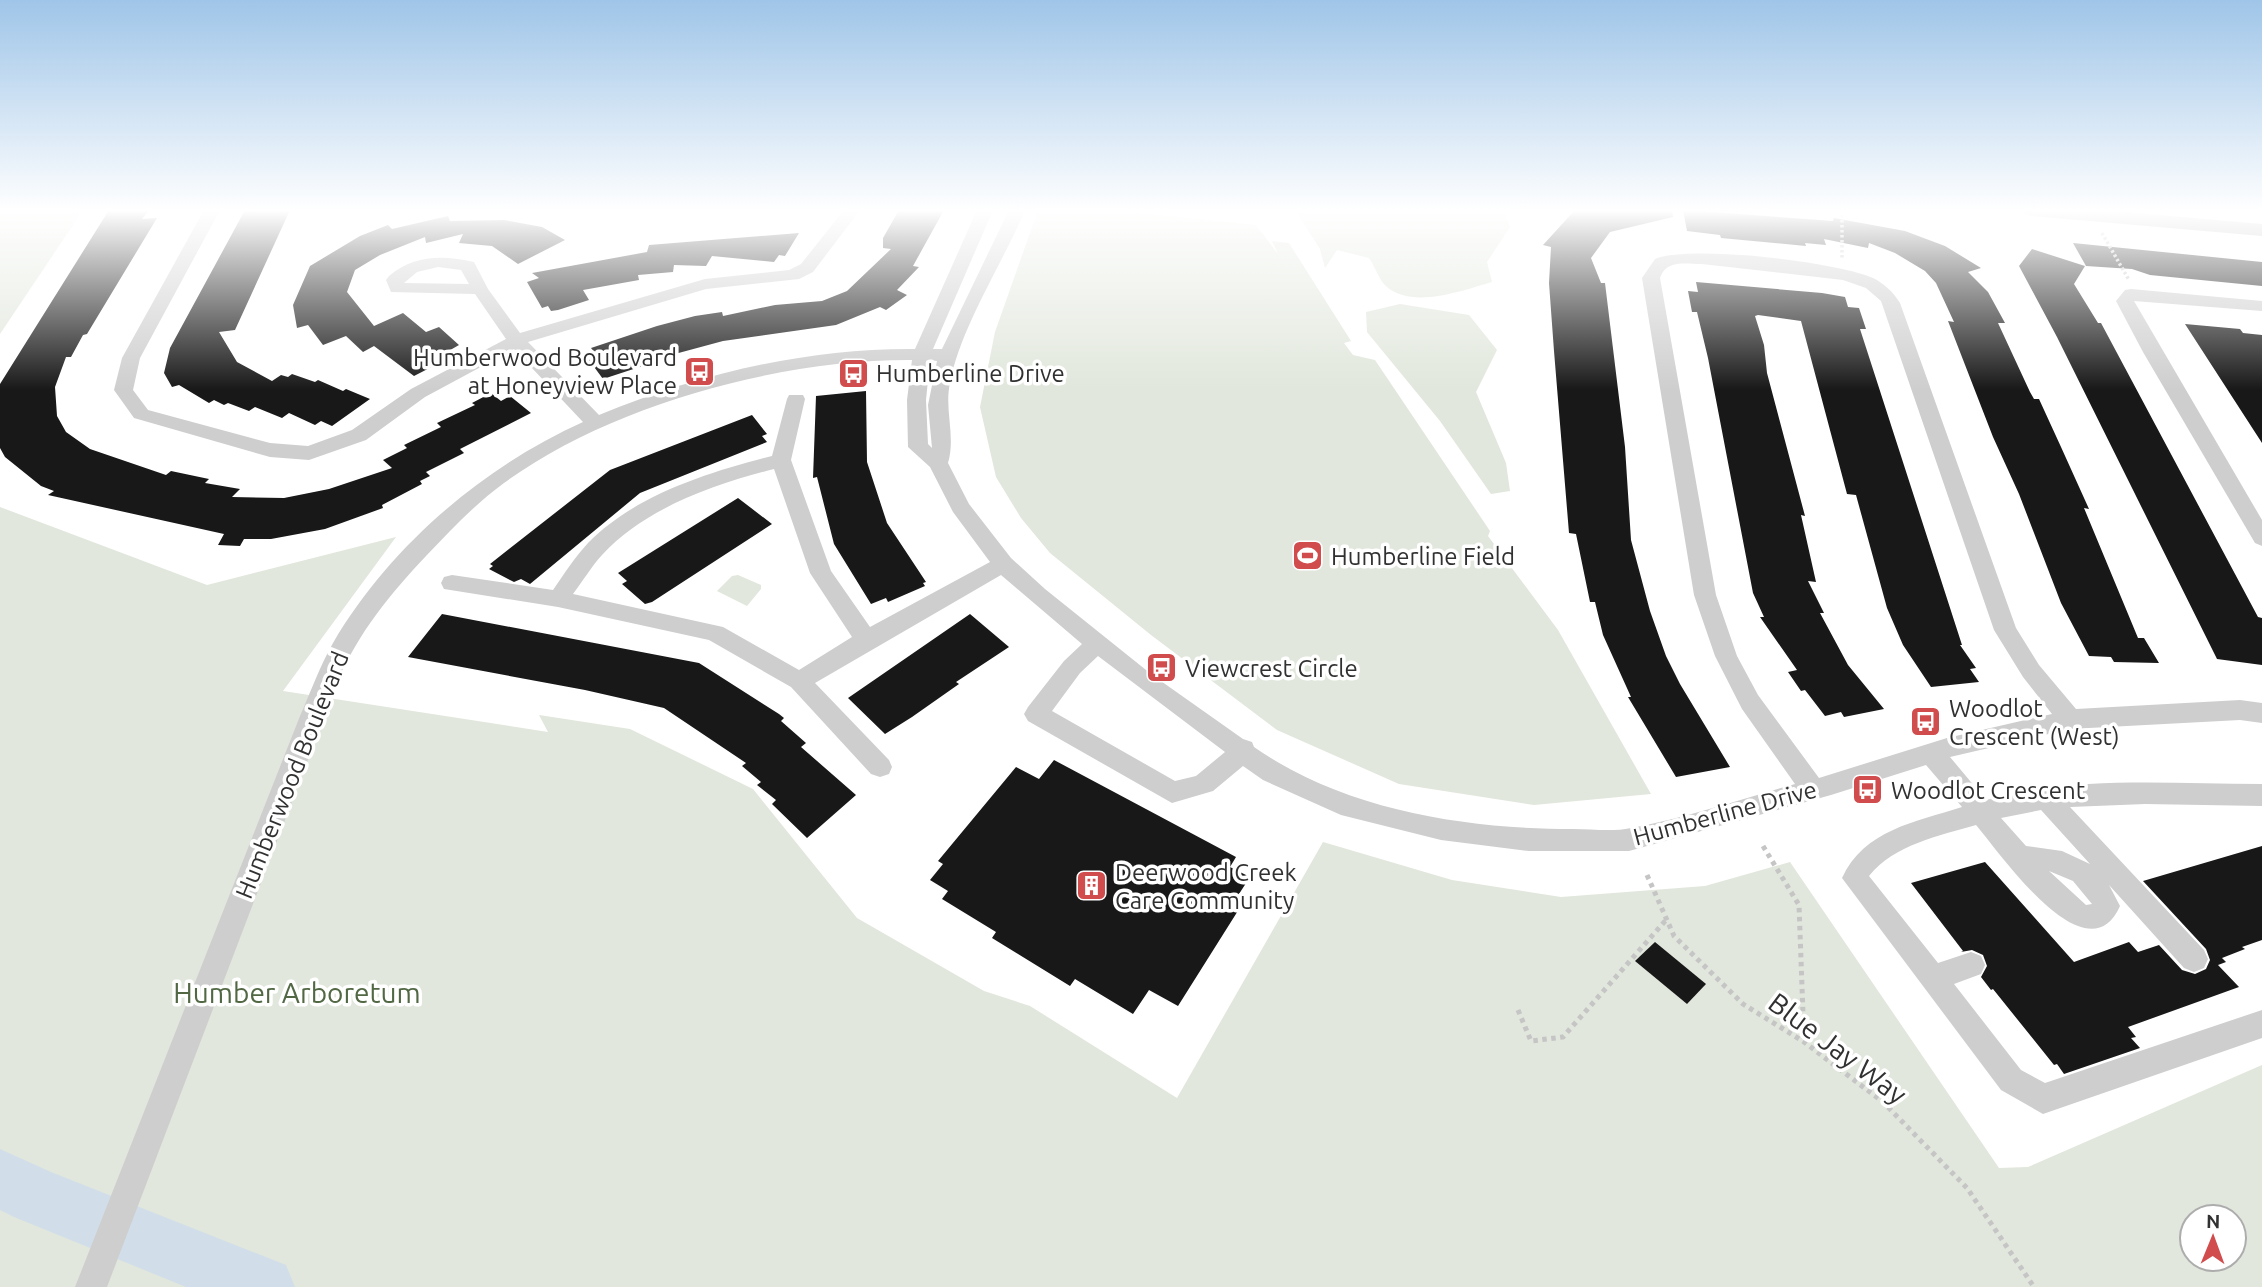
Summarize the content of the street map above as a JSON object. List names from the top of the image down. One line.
{"streets":{"street":["Humberwood Boulevard","Humberline Drive"],"path":["Blue Jay Way"]},"crossings":[["Humberwood Boulevard","Humberline Drive"]],"parks":["Humber Arboretum"],"places":{"bus stop":["Humberwood Boulevard at Honeyview Place","Humberline Drive","Viewcrest Circle","Woodlot Crescent (West)","Woodlot Crescent"],"sports":["Humberline Field"],"building":["Deerwood Creek Care Community"]},"north":"top"}
